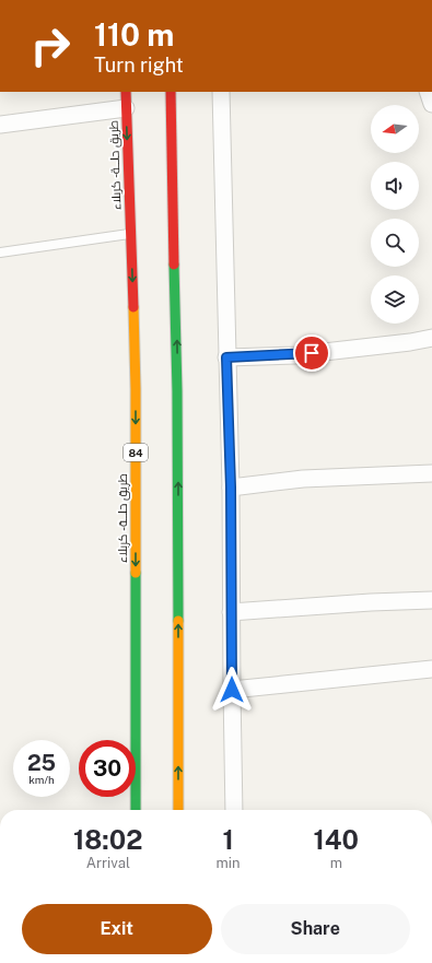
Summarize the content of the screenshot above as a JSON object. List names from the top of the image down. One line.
{"streets":{"main road":["طريق حلــة - كربلاء","84"]},"north":"left","page":{"turn":["110 m","Turn right"],"speed":"25 km/h","limit":"30","eta":["18:02","Arrival","1","min","140","m"],"buttons":["Exit","Share"]}}
